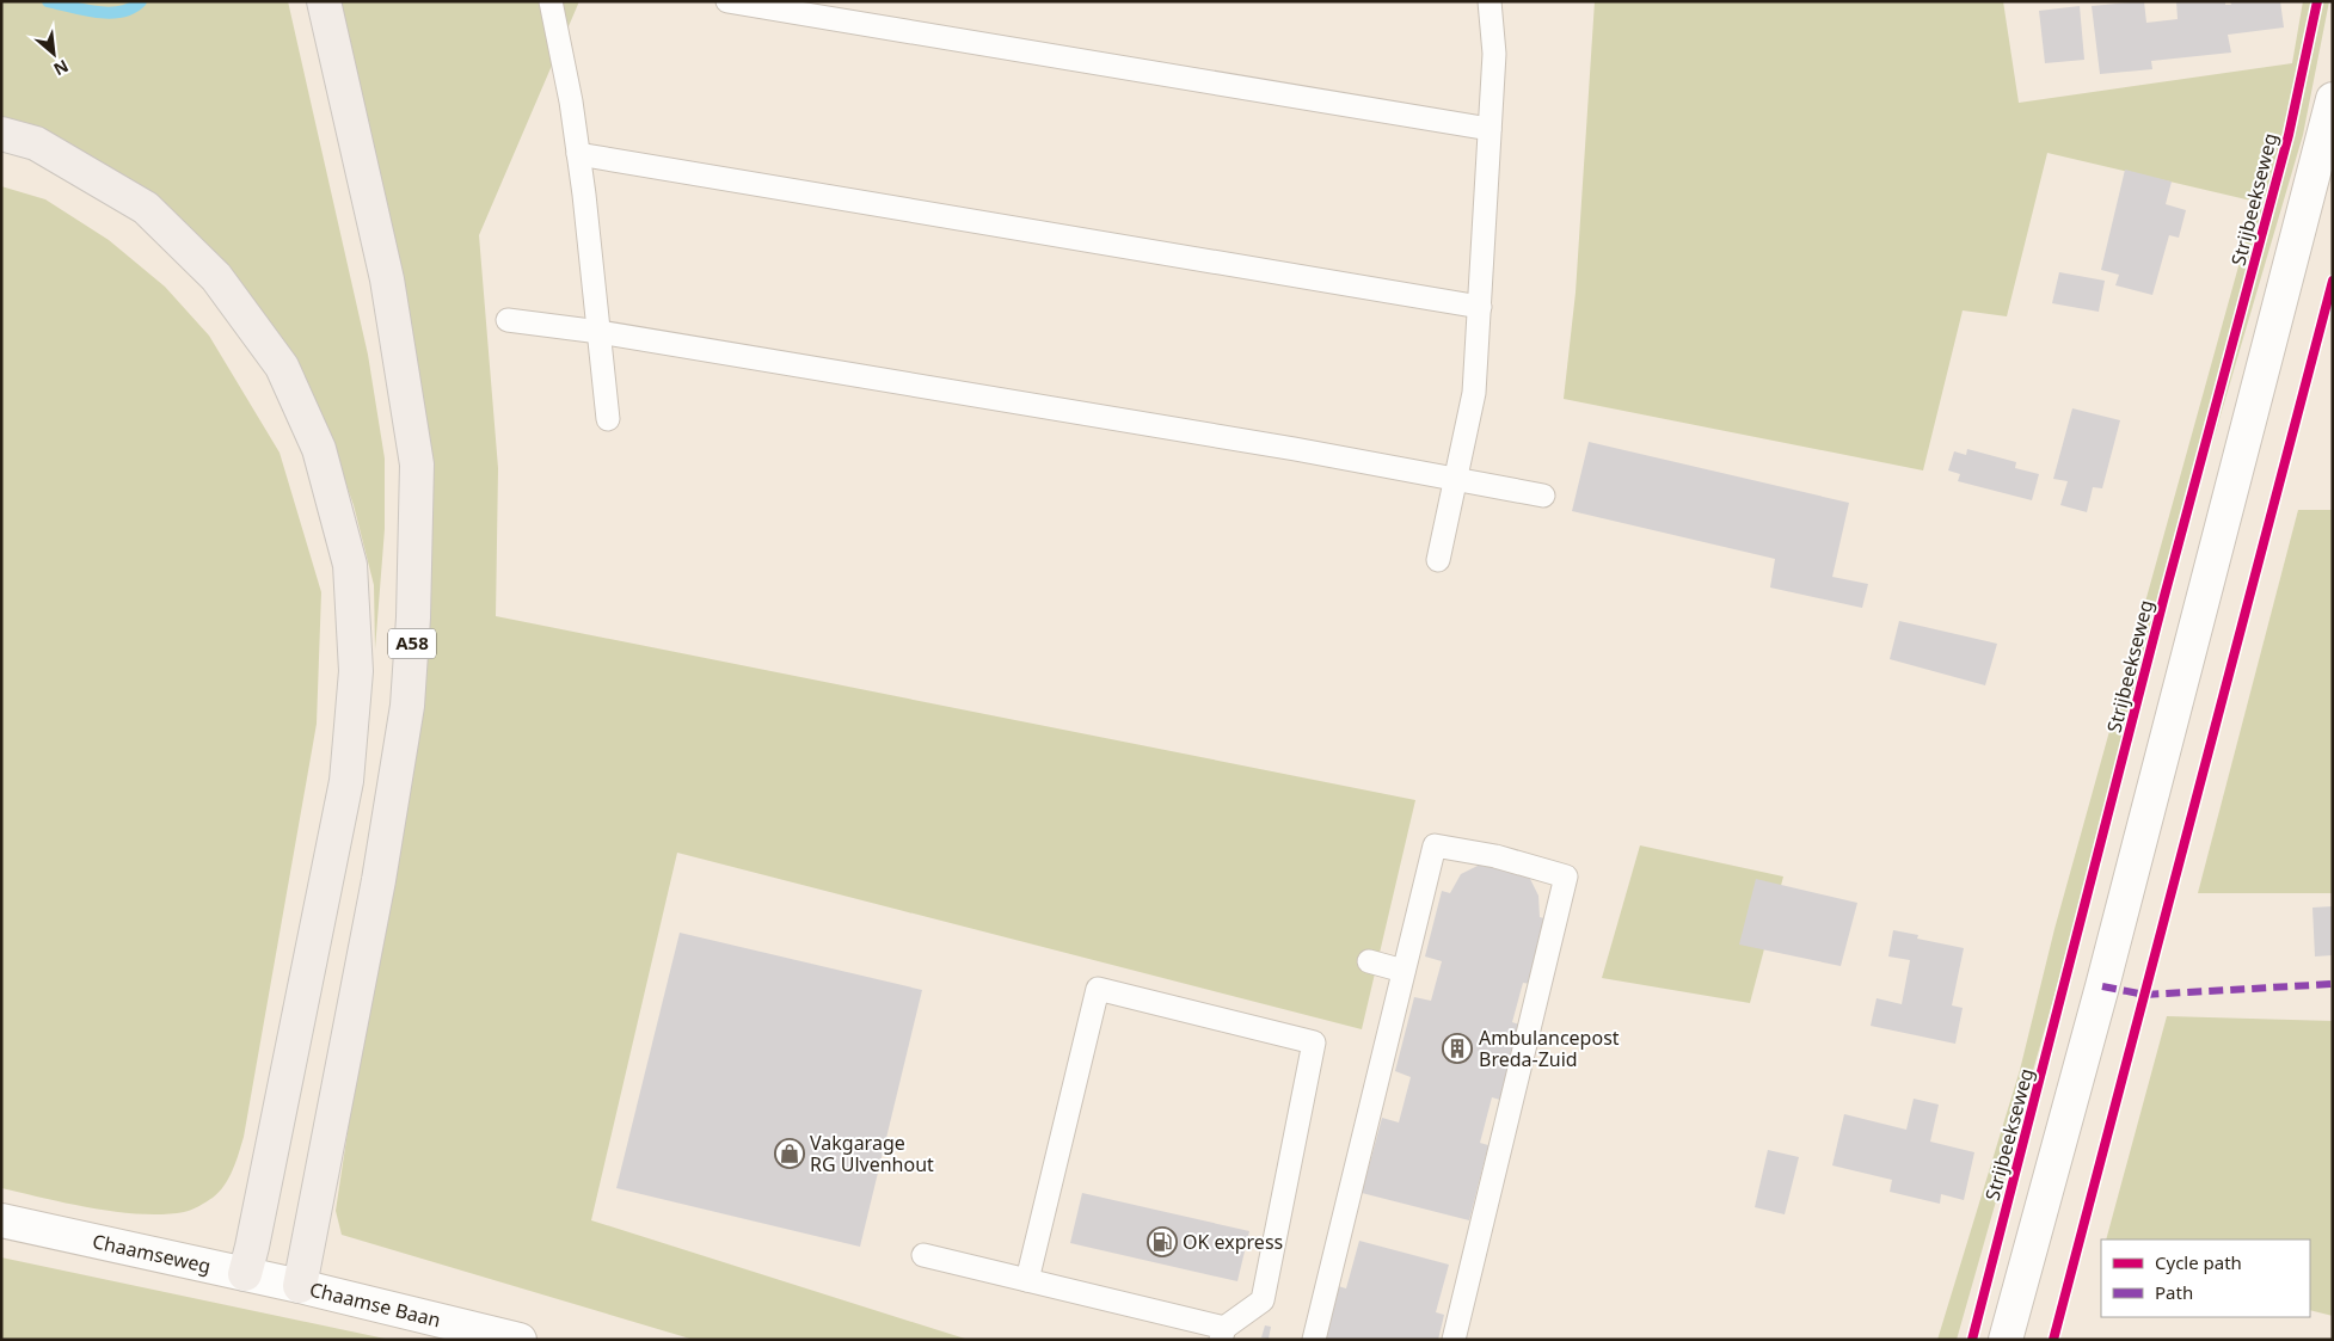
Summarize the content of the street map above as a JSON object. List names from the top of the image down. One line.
{"streets":{"highway":["A58"],"main road":["Chaamseweg","Chaamse Baan"],"cycle path":["Strijbeekseweg"]},"crossings":[["A58","Chaamseweg"],["A58","Chaamse Baan"],["Chaamseweg","Chaamse Baan"]],"places":{"building":["Ambulancepost Breda-Zuid"],"shop":["Vakgarage RG Ulvenhout"],"fuel station":["OK express"]},"legend":["Cycle path","Path"],"north":"bottom right"}
